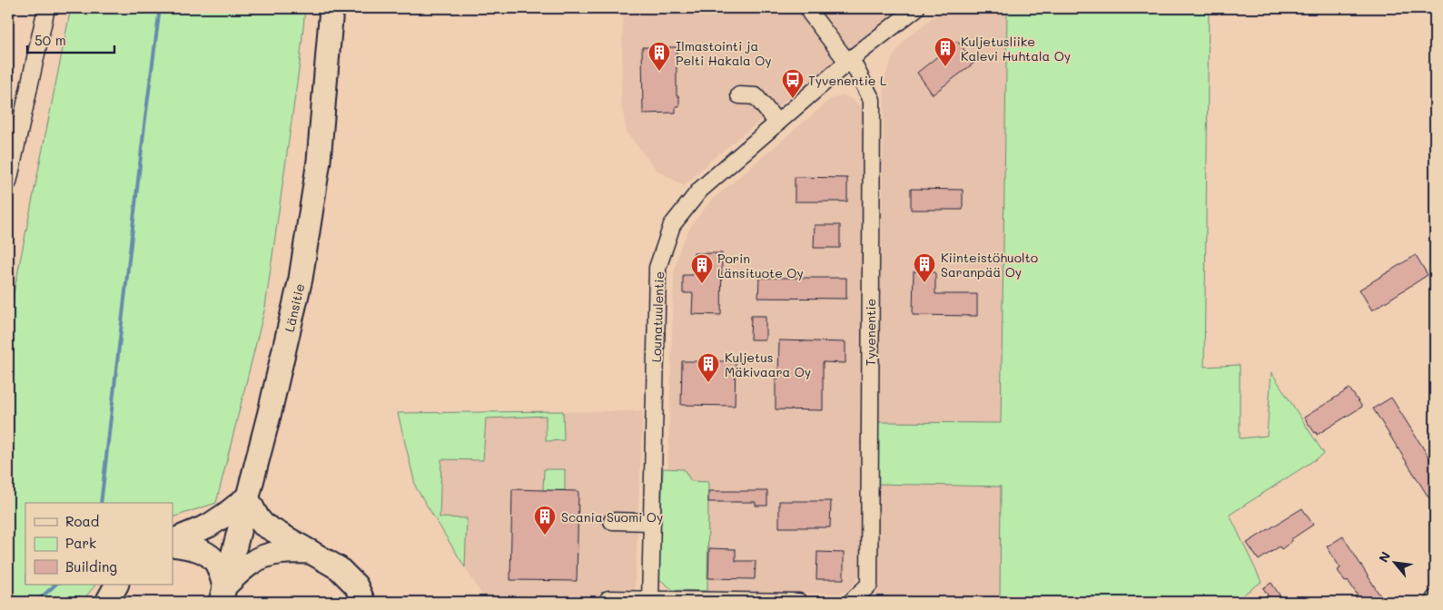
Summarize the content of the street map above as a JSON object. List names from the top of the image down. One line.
{"streets":{"highway":["Länsitie"],"street":["Lounatuulentie","Tyvenentie"]},"crossings":[["Lounatuulentie","Tyvenentie"]],"places":{"building":["Kuljetusliike Kalevi Huhtala Oy","Ilmastointi ja Pelti Hakala Oy","Kiinteistöhuolto Saranpää Oy","Porin Länsituote Oy","Kuljetus Mäkivaara Oy","Scania Suomi Oy"],"bus stop":["Tyvenentie L"]},"legend":["Road","Park","Building"],"scale_bar":"50 m","north":"top left"}
